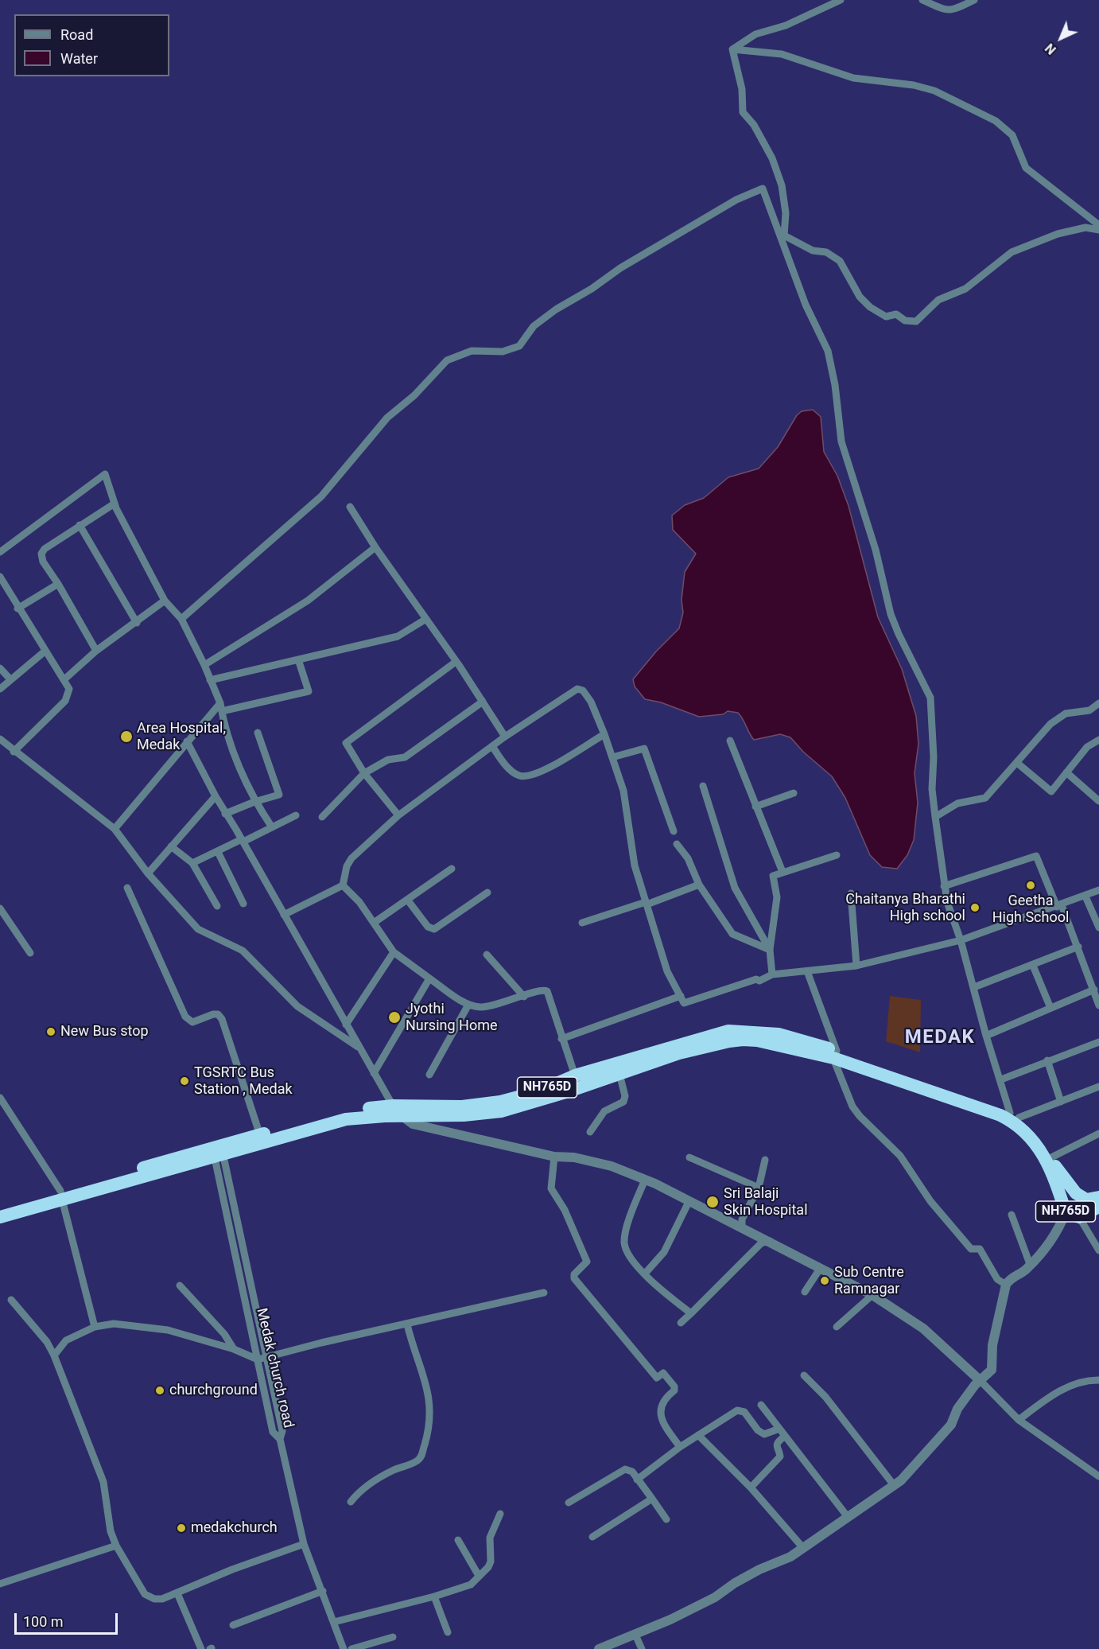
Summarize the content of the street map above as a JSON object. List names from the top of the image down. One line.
{"streets":{"highway":["NH765D"],"street":["Medak church road"]},"crossings":[["NH765D","Medak church road"]],"districts":["MEDAK"],"places":["Area Hospital, Medak","Geetha High School","Chaitanya Bharathi High school","Jyothi Nursing Home","New Bus stop","TGSRTC Bus Station , Medak","Sri Balaji Skin Hospital","Sub Centre Ramnagar","churchground","medakchurch"],"legend":["Road","Water"],"scale_bar":"100 m","north":"bottom left"}
